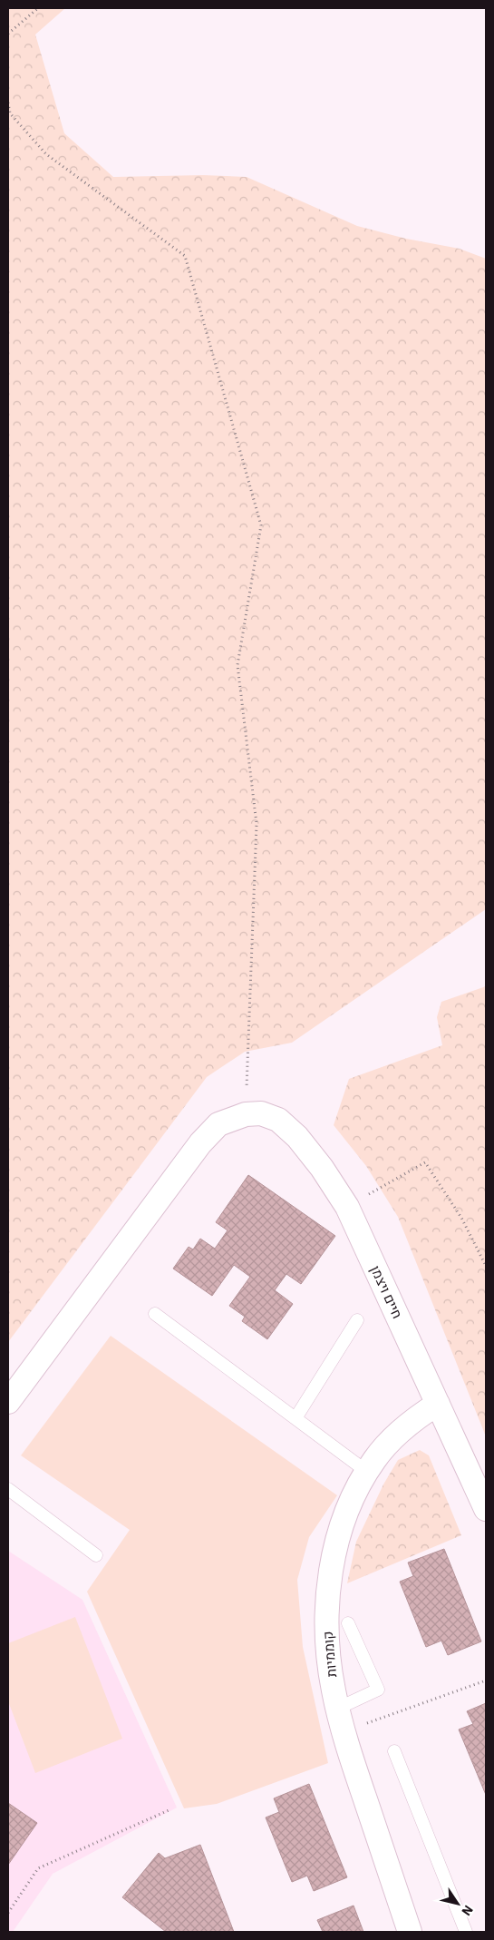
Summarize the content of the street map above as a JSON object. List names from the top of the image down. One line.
{"streets":{"street":["חיים ויצמן","קוממיות"]},"crossings":[["חיים ויצמן","קוממיות"]],"north":"bottom right"}
